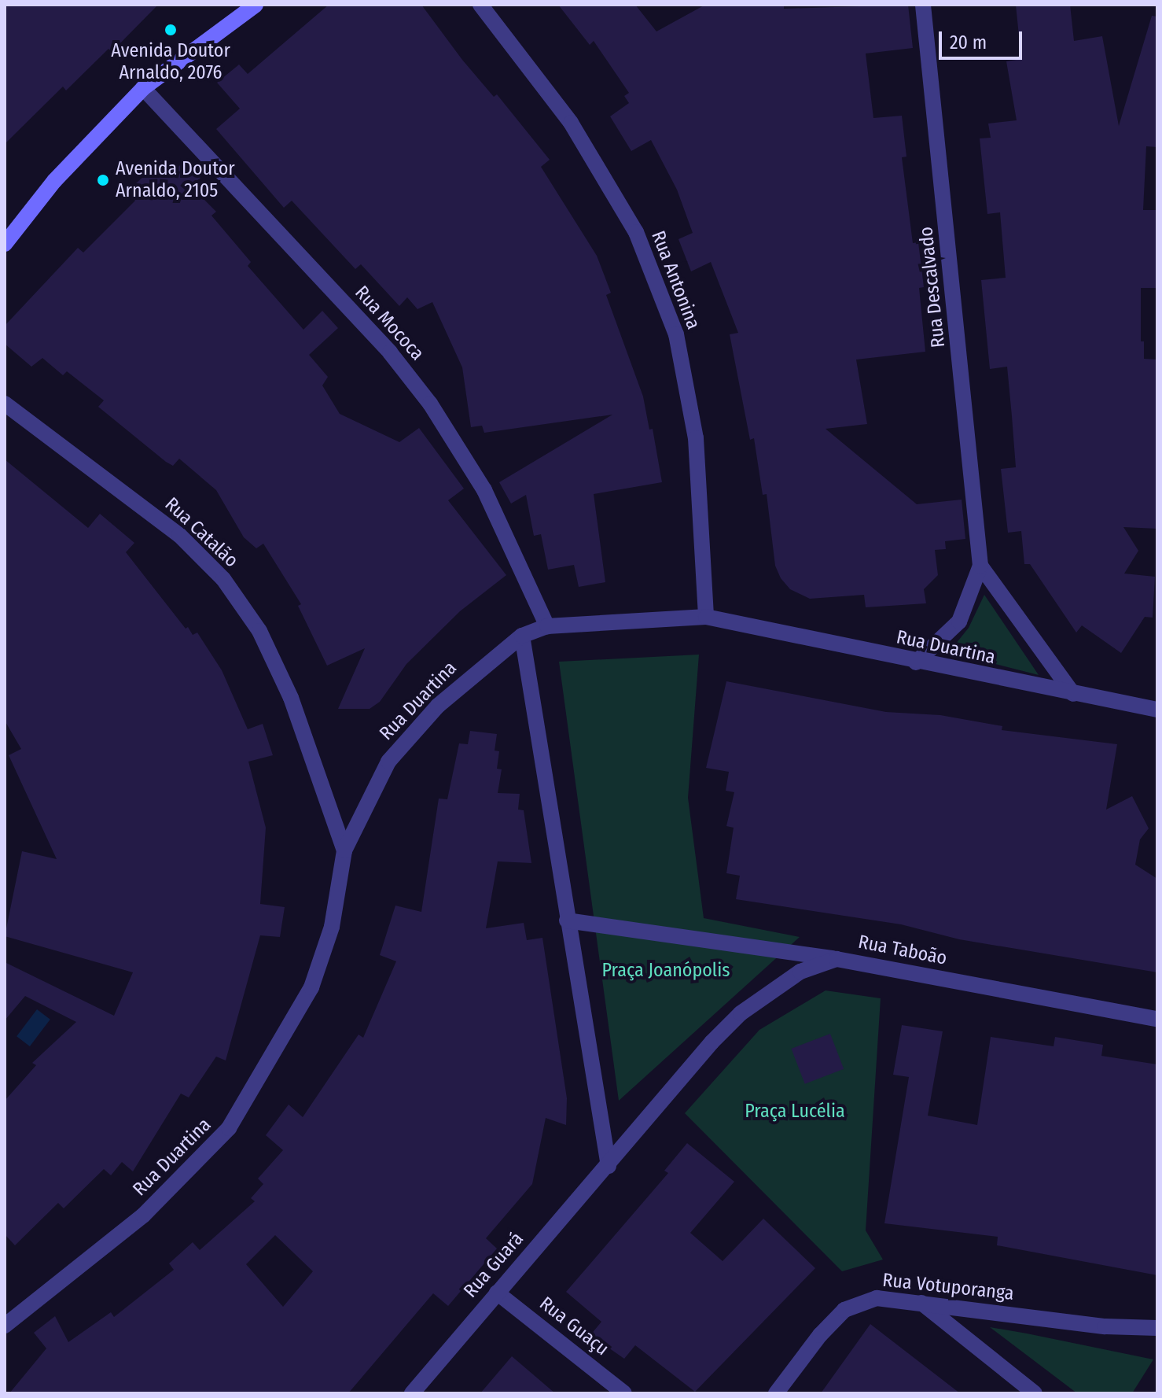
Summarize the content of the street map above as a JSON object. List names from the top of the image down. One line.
{"streets":{"street":["Rua Antonina","Rua Descalvado","Rua Mococa","Rua Catalão","Rua Duartina","Rua Taboão","Rua Guará","Rua Votuporanga","Rua Guaçu"]},"crossings":[["Rua Antonina","Rua Duartina"],["Rua Descalvado","Rua Duartina"],["Rua Mococa","Rua Duartina"],["Rua Catalão","Rua Duartina"],["Rua Taboão","Rua Guará"],["Rua Guará","Rua Guaçu"]],"parks":["Praça Joanópolis","Praça Lucélia"],"places":["Avenida Doutor Arnaldo, 2076","Avenida Doutor Arnaldo, 2105"],"scale_bar":"20 m"}
